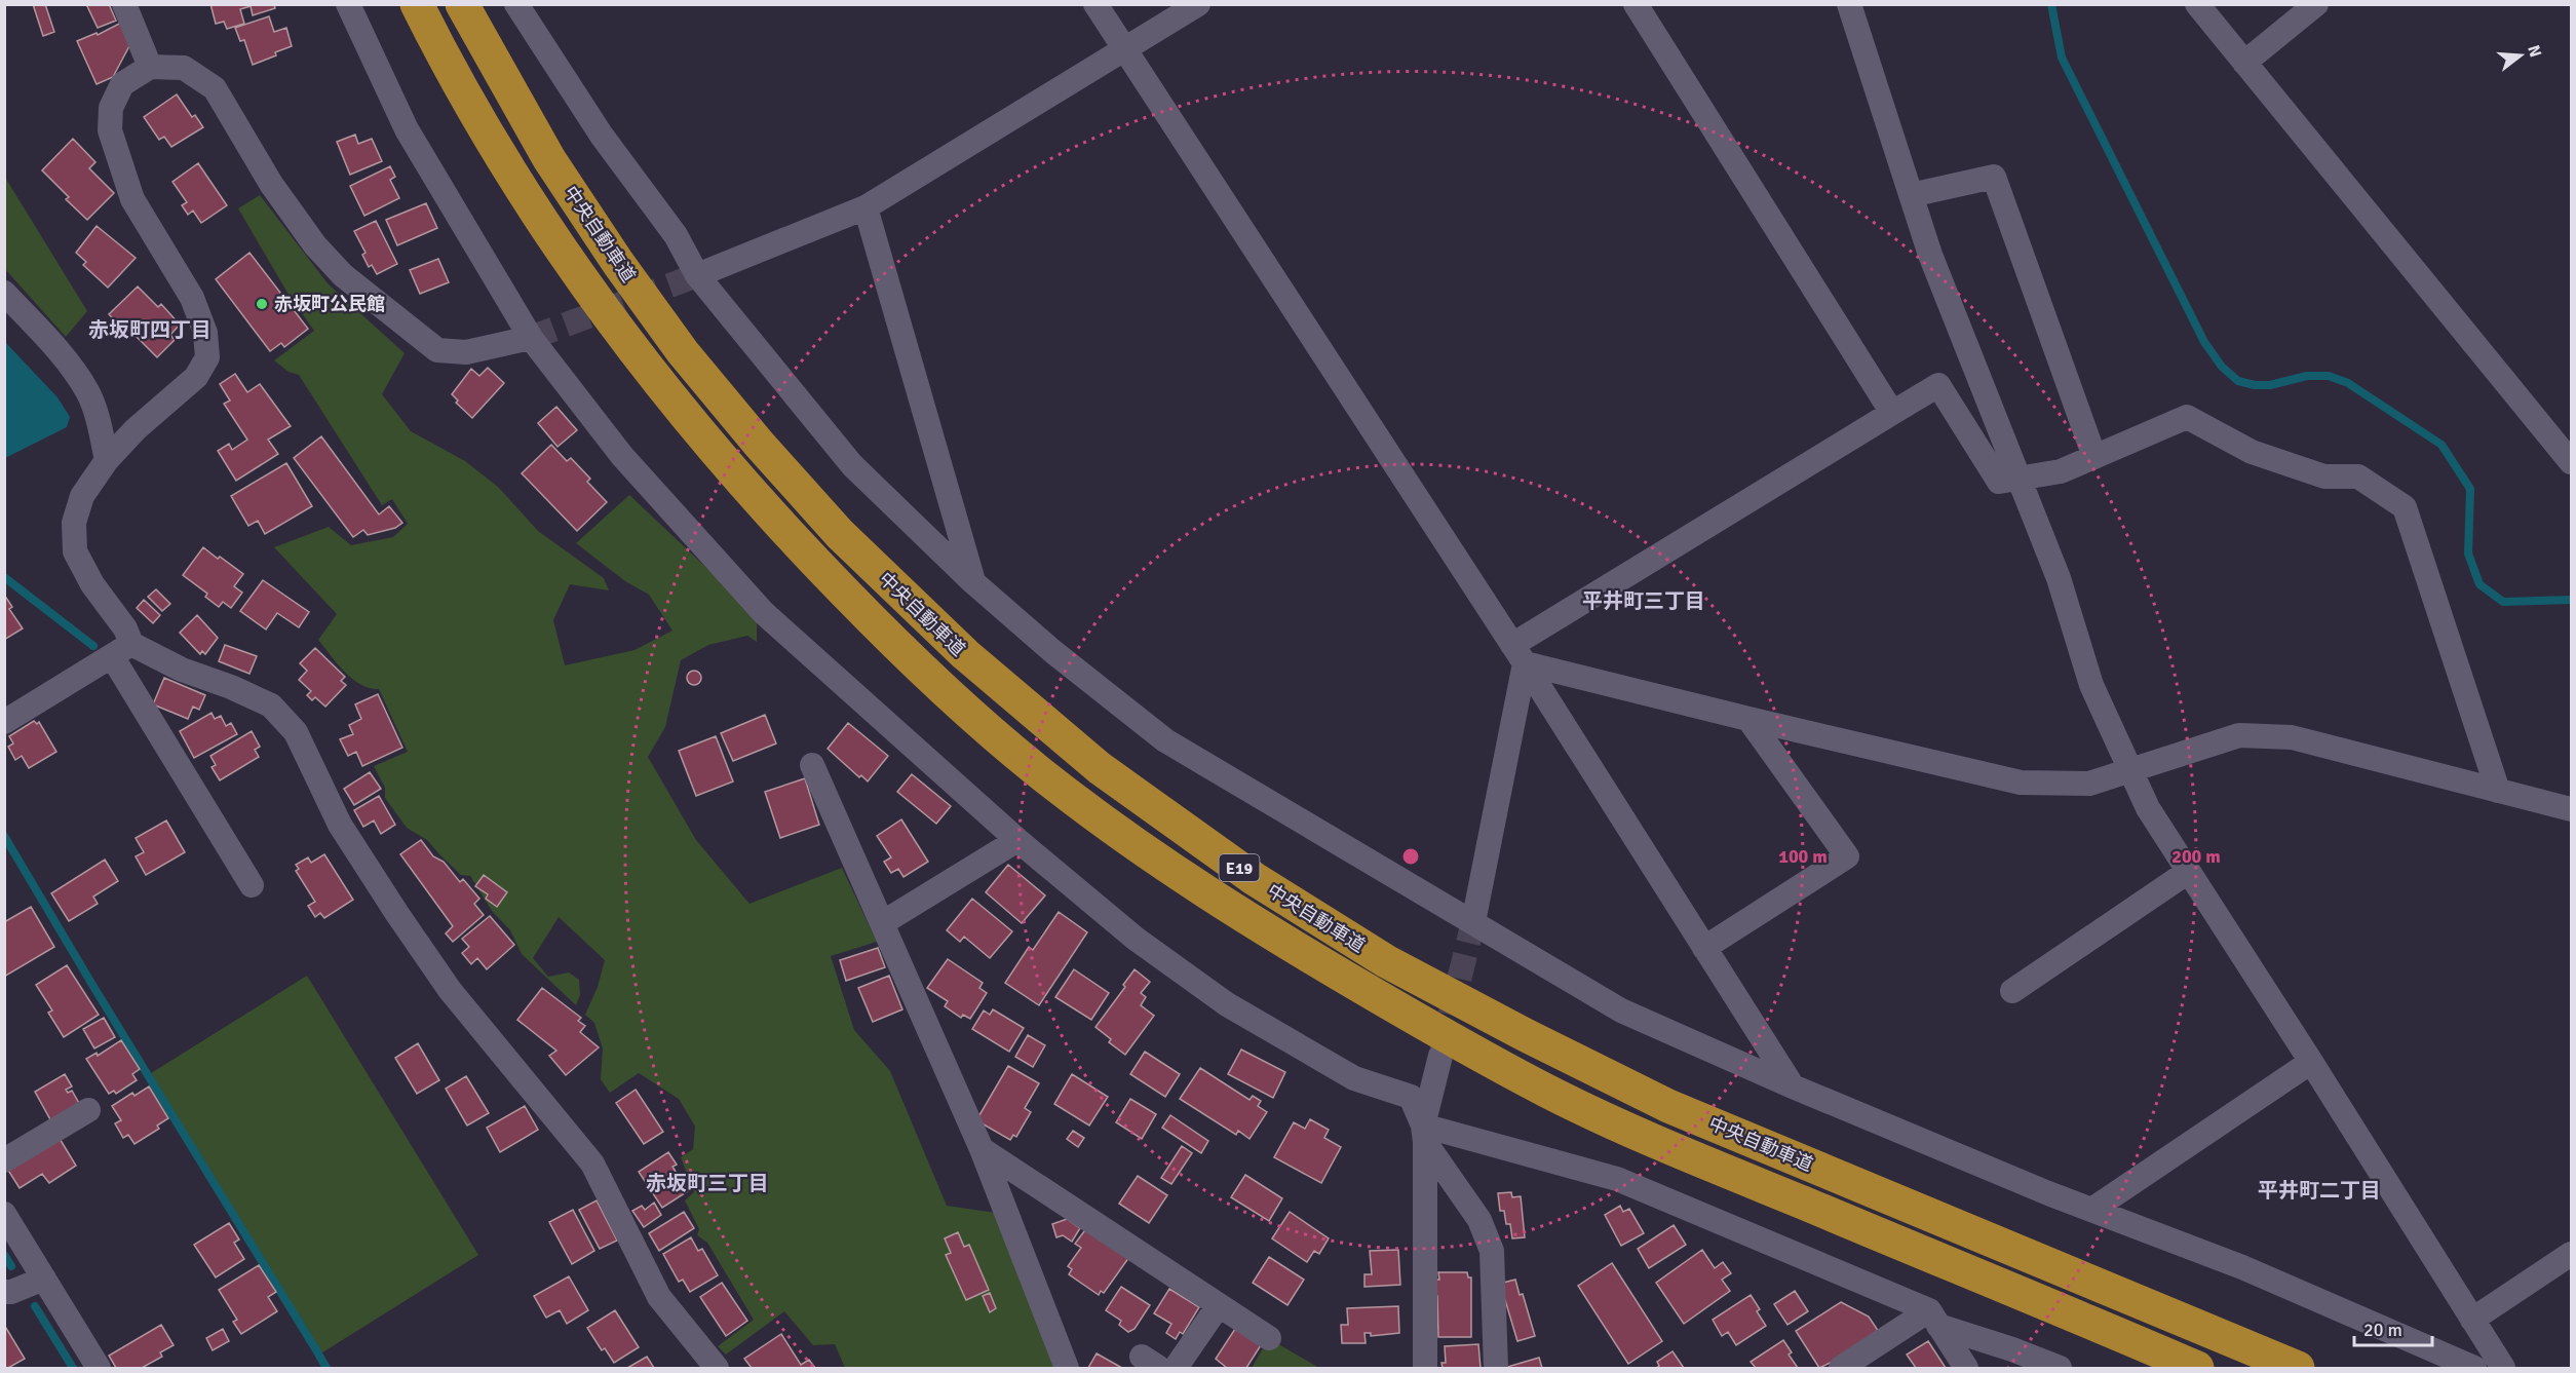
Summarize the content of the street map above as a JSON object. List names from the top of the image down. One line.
{"streets":{"highway":["中央自動車道","E19"]},"districts":["赤坂町四丁目","平井町三丁目","赤坂町三丁目","平井町二丁目"],"places":["赤坂町公民館"],"scale_bar":"20 m","north":"right","rings":["100 m","200 m"]}
